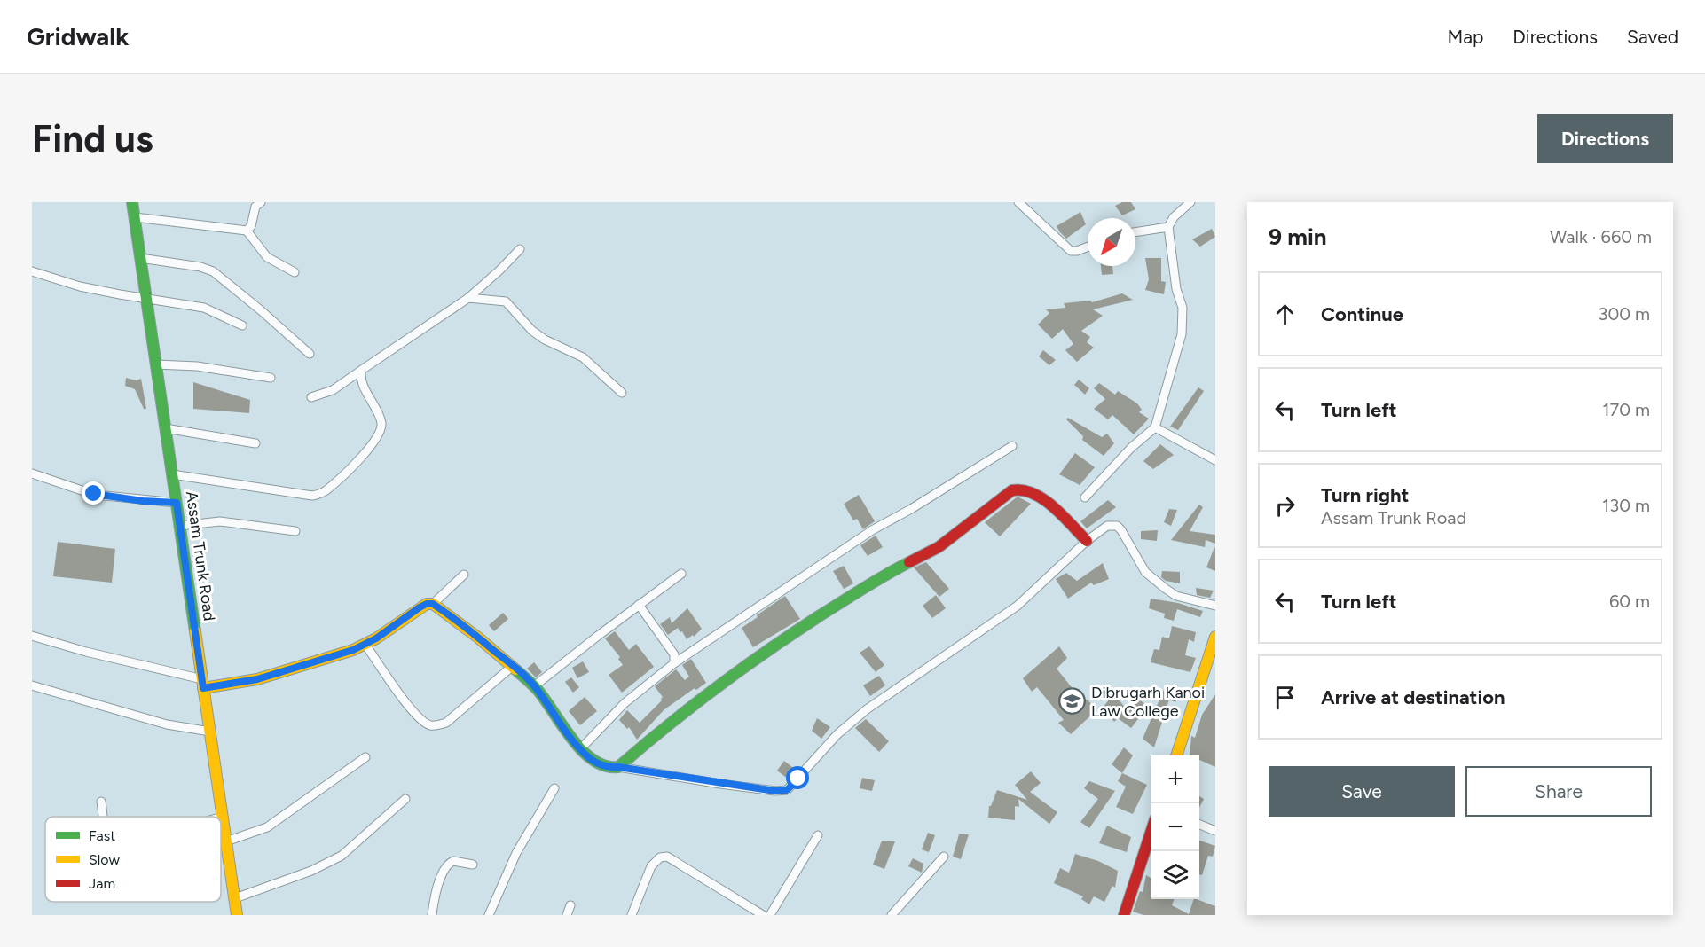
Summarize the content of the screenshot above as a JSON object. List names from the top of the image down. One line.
{"streets":{"street":["Assam Trunk Road"]},"places":{"school or university":["Dibrugarh Kanoi Law College"]},"legend":["Fast","Slow","Jam"],"north":"bottom left","page":{"header":"Gridwalk","nav":["Map","Directions","Saved"],"buttons":["Directions",["Save","Share"]],"title":"Find us","heading":["9 min","Walk · 660 m"],"list":[["Continue","300 m"],["Turn left","170 m"],["Turn right","Assam Trunk Road","130 m"],["Turn left","60 m"],"Arrive at destination"],"map_buttons":["+","−"]}}
